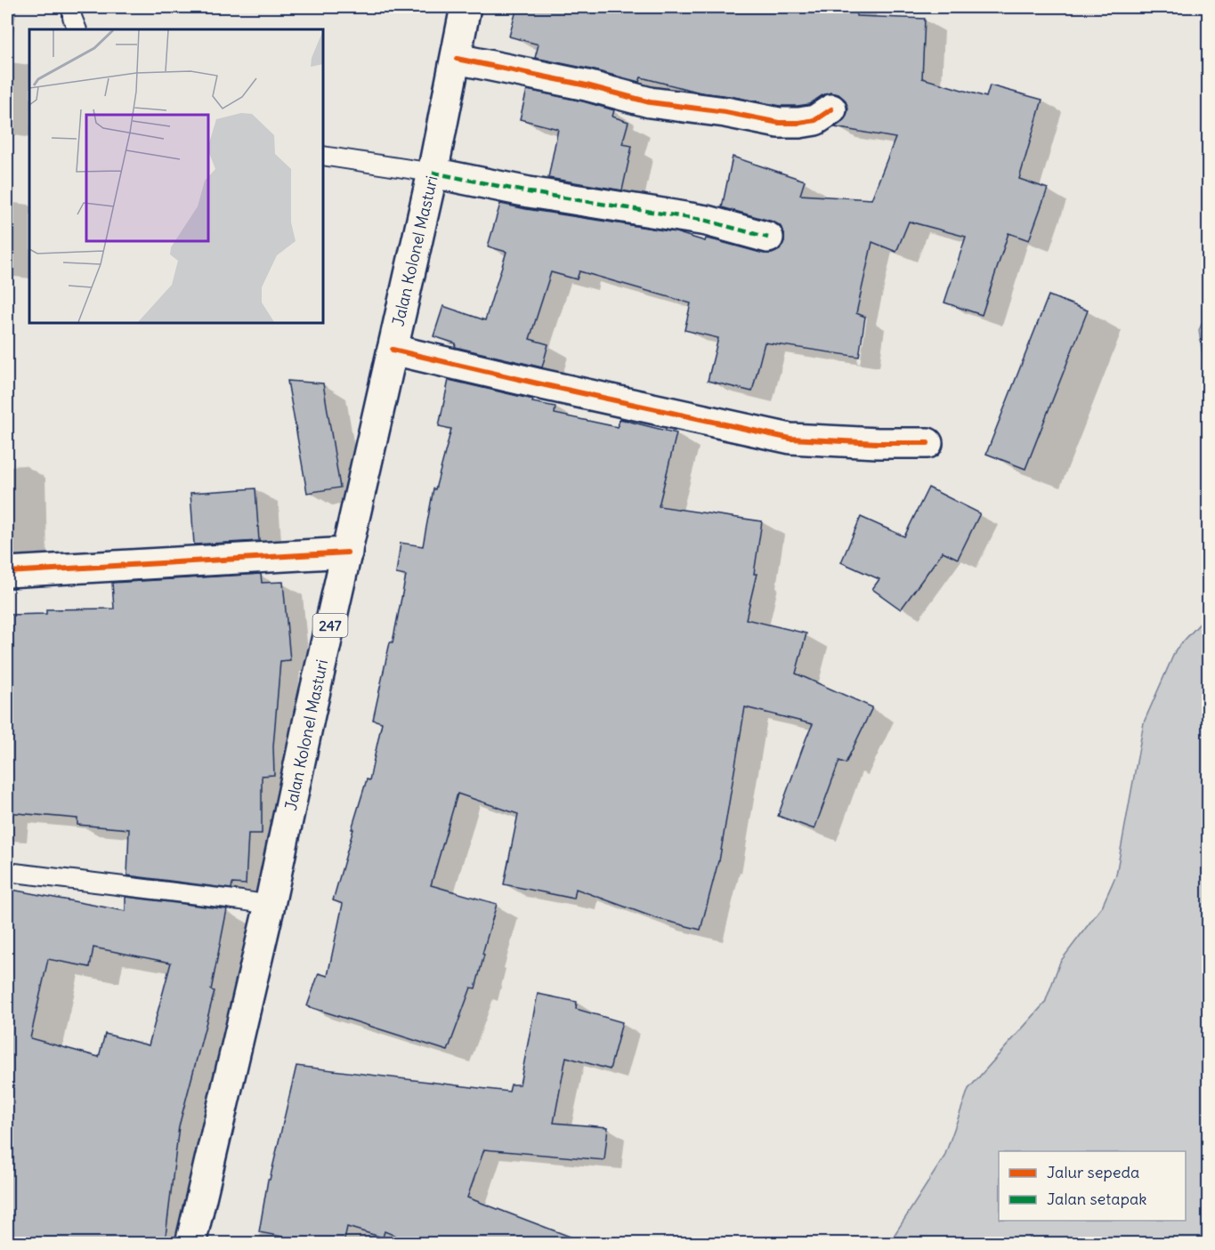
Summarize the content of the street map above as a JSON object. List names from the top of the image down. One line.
{"streets":{"street":["Jalan Kolonel Masturi","247"]},"legend":["Jalur sepeda","Jalan setapak"]}
